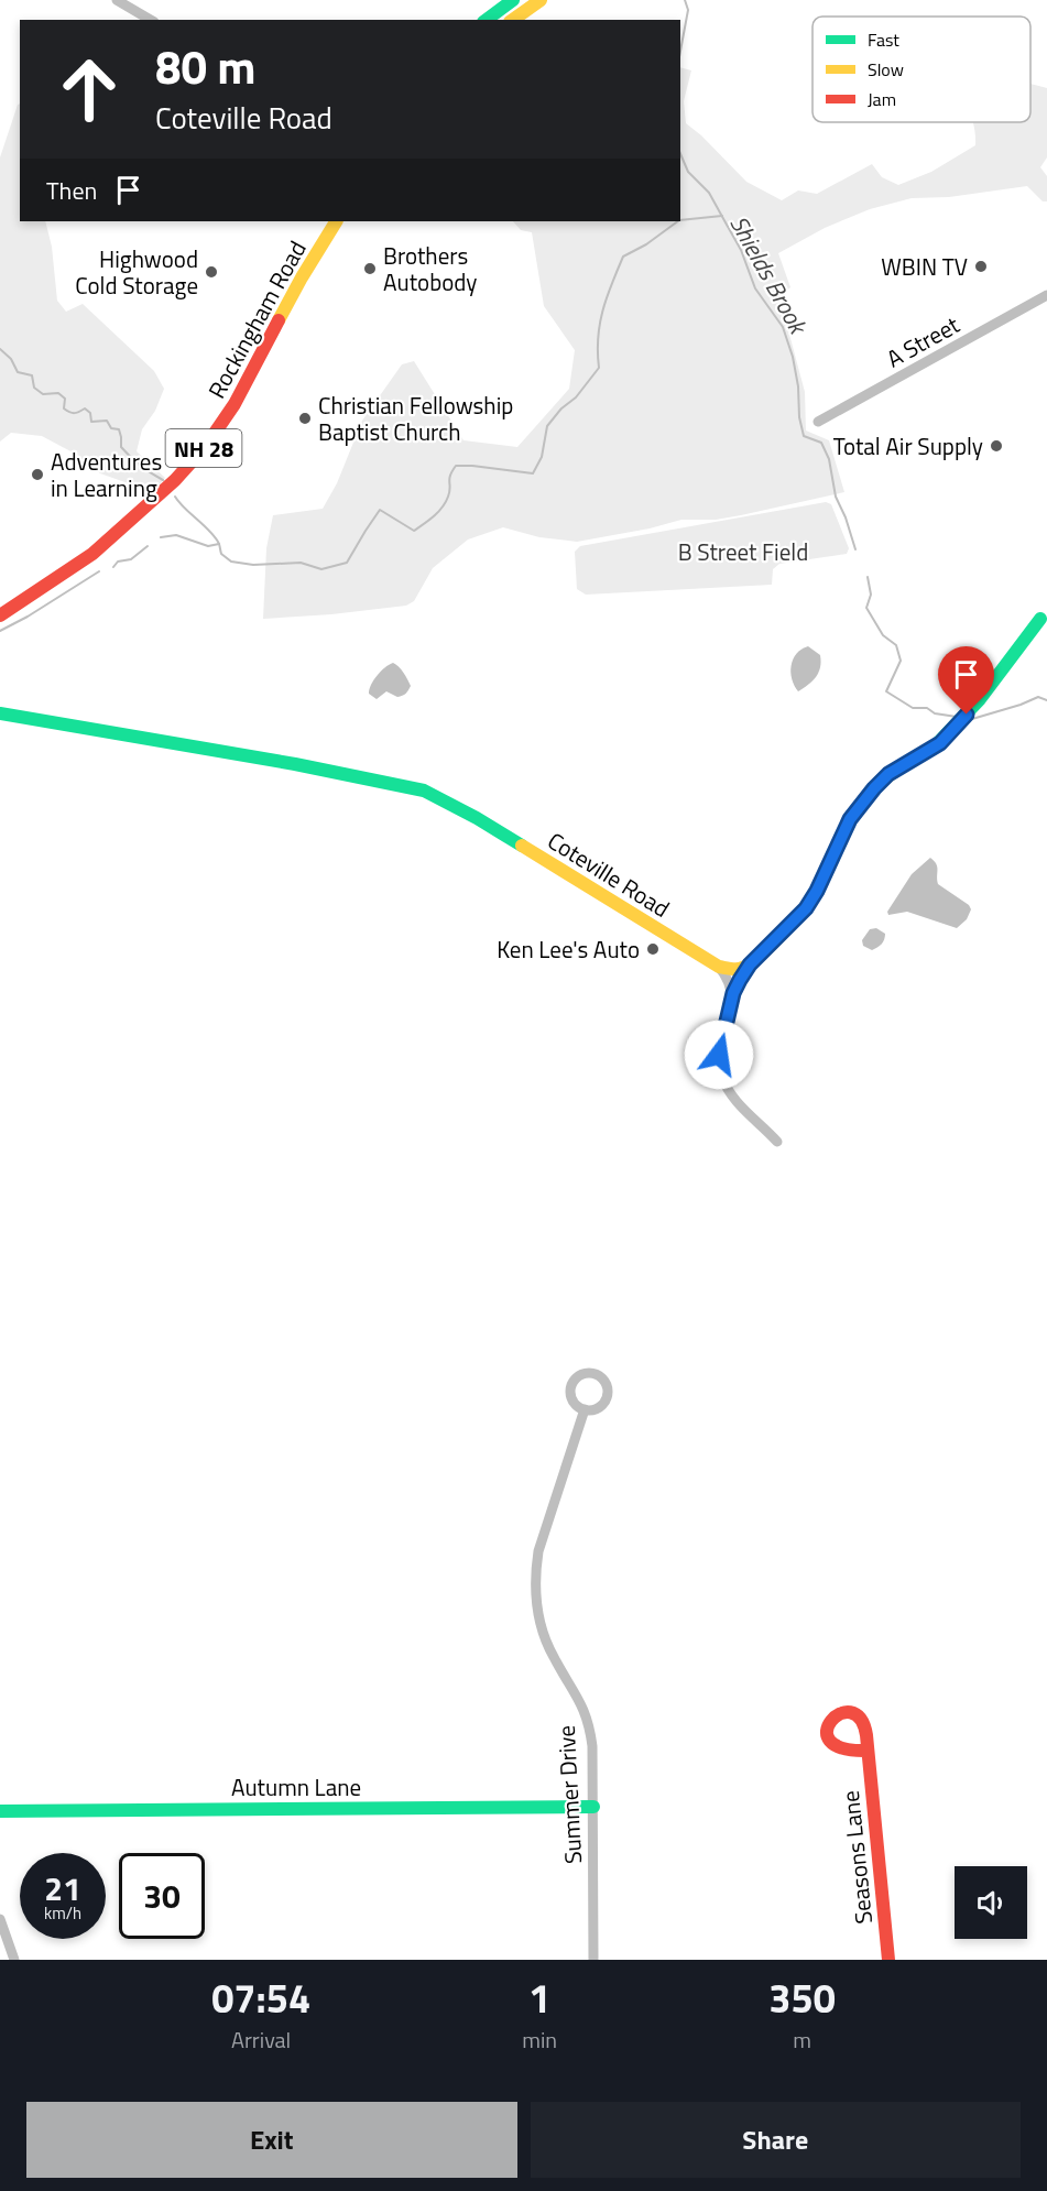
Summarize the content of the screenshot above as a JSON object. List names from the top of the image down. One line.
{"streets":{"street":["Rockingham Road","A Street","NH 28","Coteville Road","Autumn Lane","Summer Drive","Seasons Lane"]},"crossings":[["Autumn Lane","Summer Drive"]],"water":["Shields Brook"],"parks":["B Street Field"],"places":["WBIN TV","Brothers Autobody","Highwood Cold Storage","Christian Fellowship Baptist Church","Total Air Supply","Adventures in Learning","Ken Lee's Auto"],"legend":["Fast","Slow","Jam"],"page":{"turn":["80 m","Coteville Road"],"then":"Then","speed":"21 km/h","limit":"30","eta":["07:54","Arrival","1","min","350","m"],"buttons":["Exit","Share"]}}
